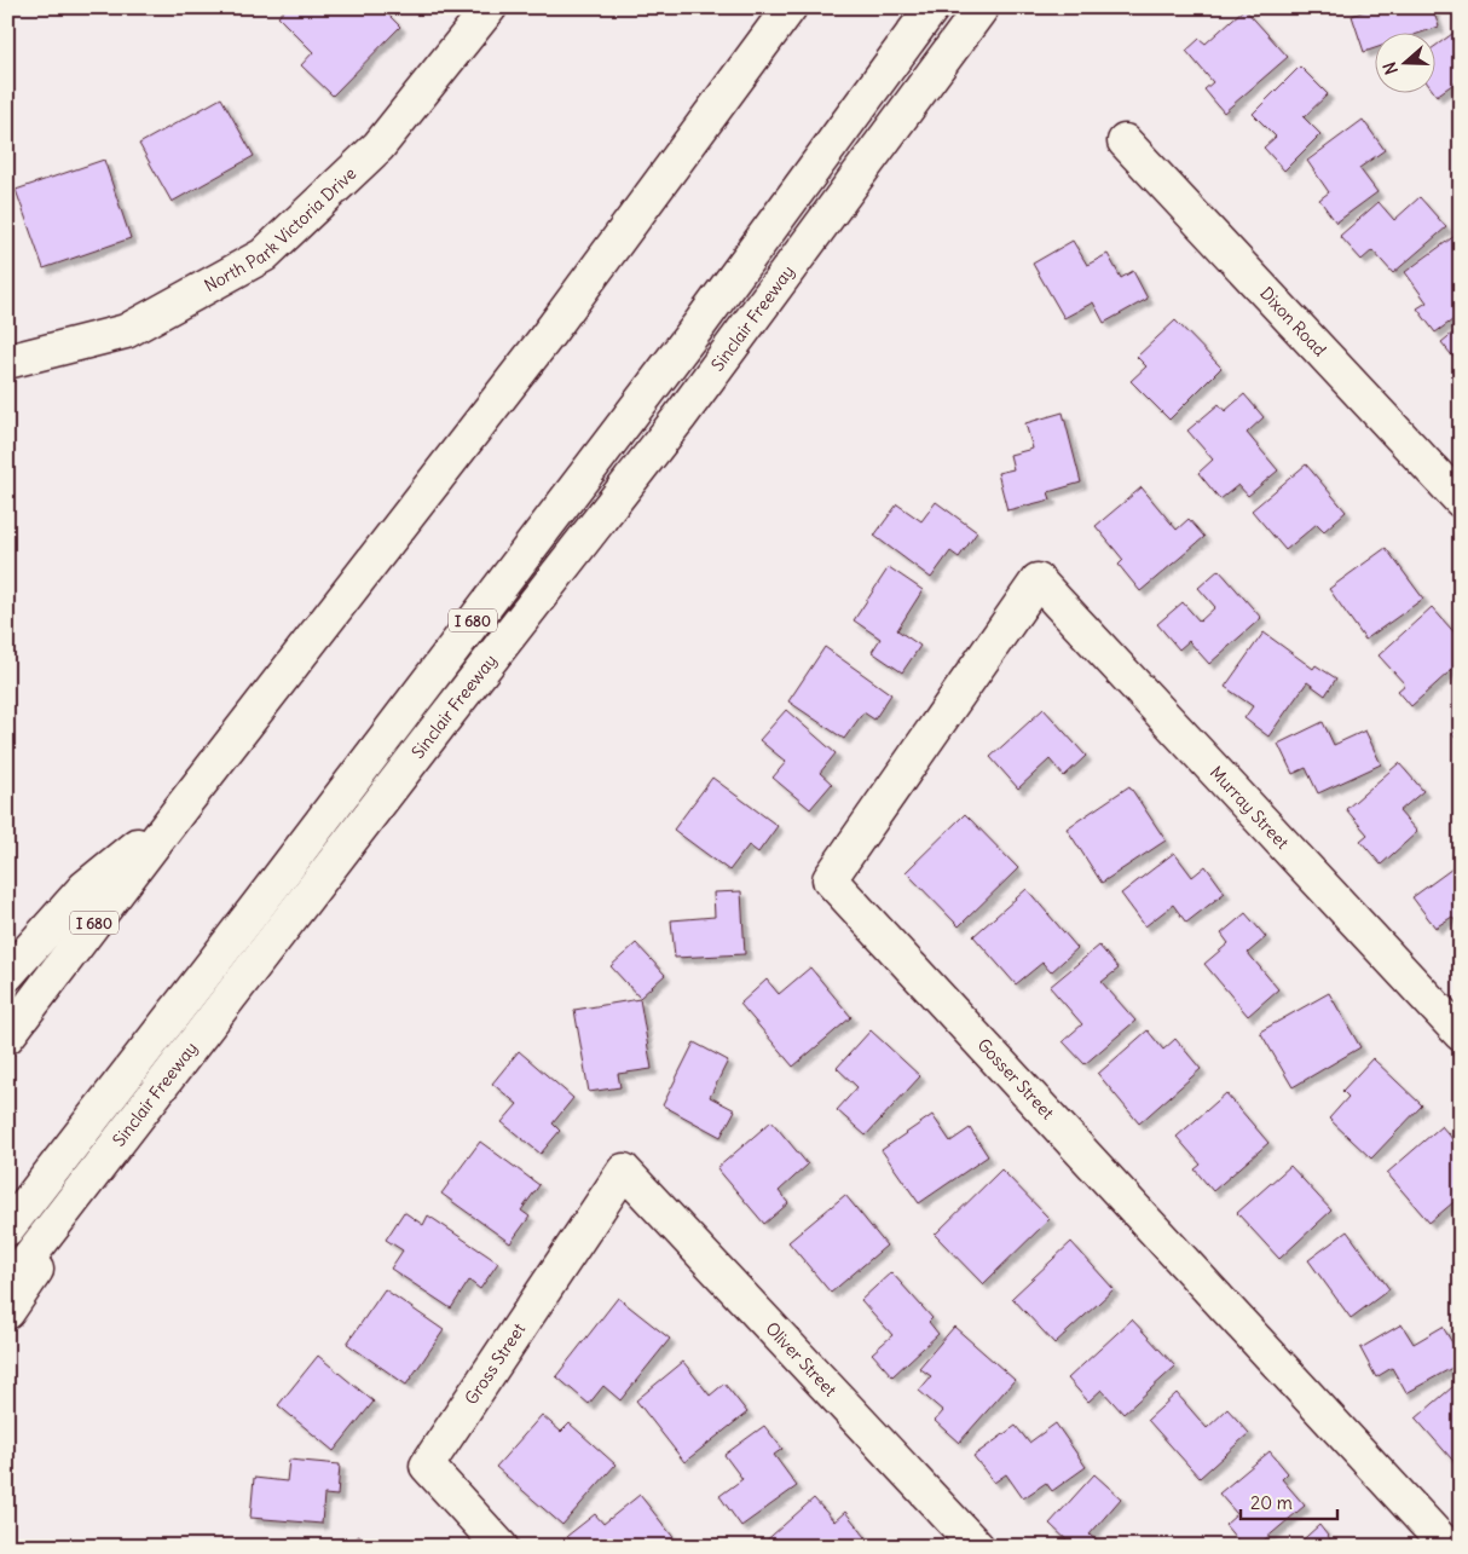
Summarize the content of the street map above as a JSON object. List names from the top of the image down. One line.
{"streets":{"main road":["North Park Victoria Drive","Sinclair Freeway","Dixon Road","I 680","Murray Street","Gosser Street","Oliver Street","Gross Street"]},"crossings":[["Murray Street","Gosser Street"],["Oliver Street","Gross Street"]],"scale_bar":"20 m","north":"left"}
